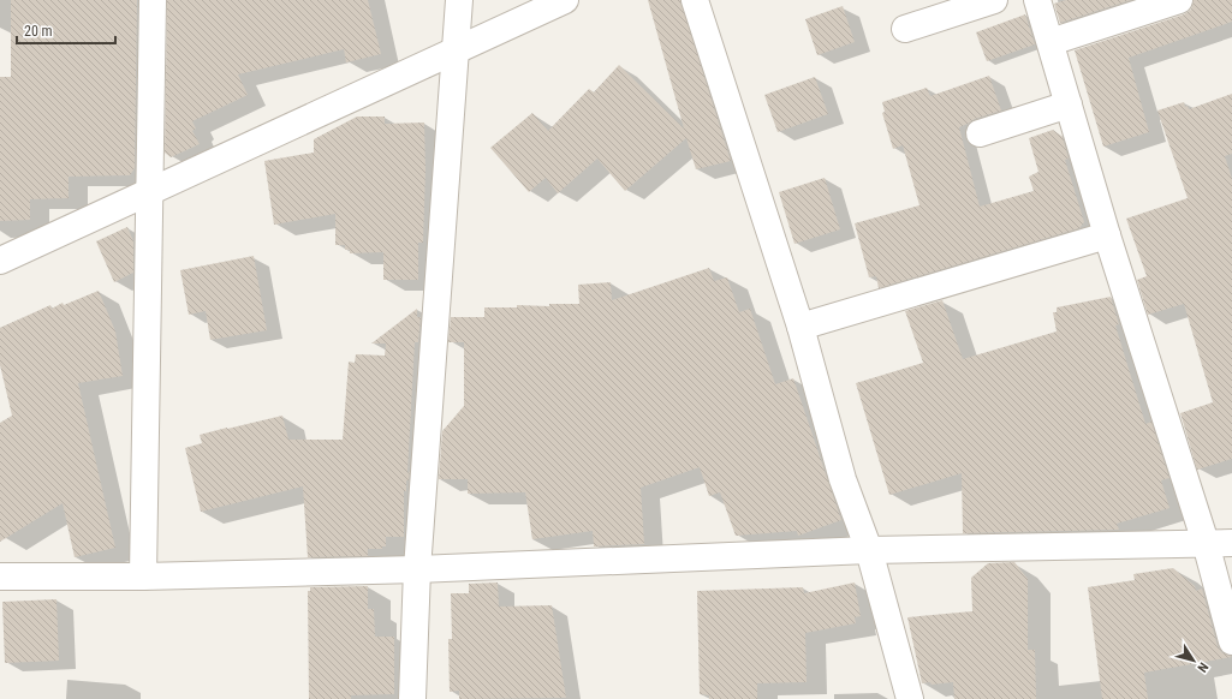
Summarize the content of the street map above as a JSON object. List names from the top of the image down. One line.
{"scale_bar":"20 m","north":"bottom right"}
